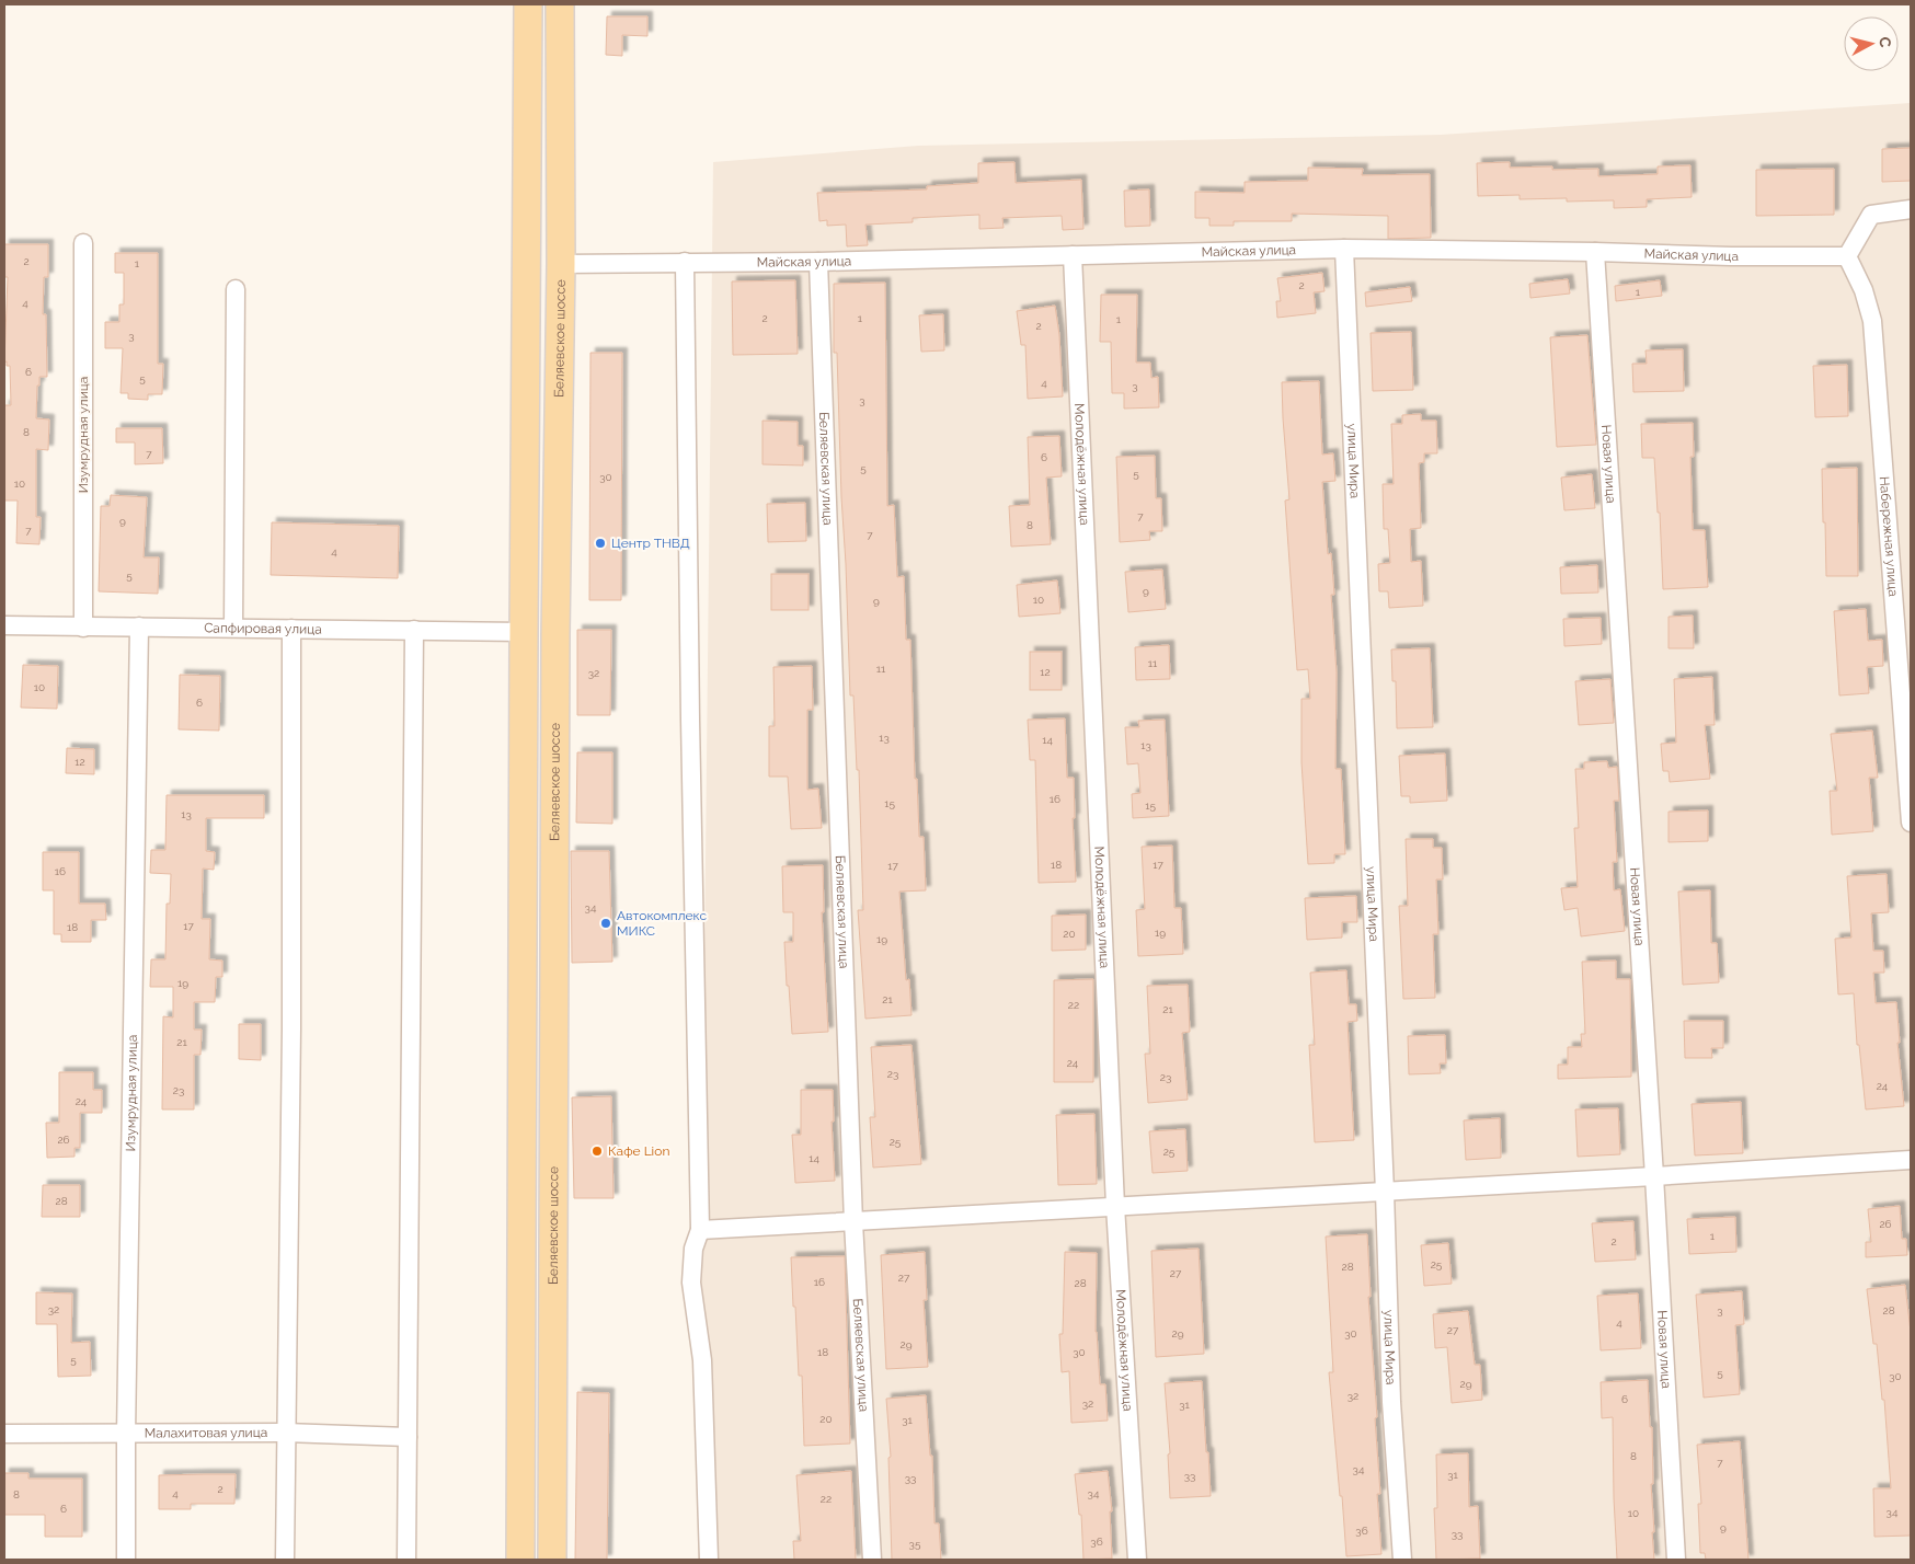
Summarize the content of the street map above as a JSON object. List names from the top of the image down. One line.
{"streets":{"main road":["Беляевское шоссе"],"street":["Майская улица","Изумрудная улица","улица Мира","Новая улица","Молодёжная улица","Беляевская улица","Набережная улица","Сапфировая улица","Малахитовая улица"]},"crossings":[["Майская улица","Беляевское шоссе"],["Майская улица","улица Мира"],["Майская улица","Новая улица"],["Майская улица","Молодёжная улица"],["Майская улица","Беляевская улица"],["Майская улица","Набережная улица"],["Изумрудная улица","Сапфировая улица"],["Изумрудная улица","Малахитовая улица"]],"places":["Центр ТНВД","Автокомплекс МИКС","Кафе Lion"],"house_numbers":["2","1","2","1","4","2","1","1","2","3","6","5","4","3","3","8","7","6","5","5","30","10","7","9","8","7","7","4","5","9","10","9","11","11","12","32","10","6","13","14","13","12","16","15","15","13","18","17","17","16","34","17","18","19","20","19","19","21","22","21","21","24","23","23","24","23","24","26","25","25","14","28","26","1","2","25","28","27","27","16","28","32","3","28","4","27","29","30","29","18","30","5","5","30","29","32","6","32","31","20","31","8","7","34","31","33","33","2","4","34","8","22","6","34","10","9","36","33","36","35"],"north":"right"}
